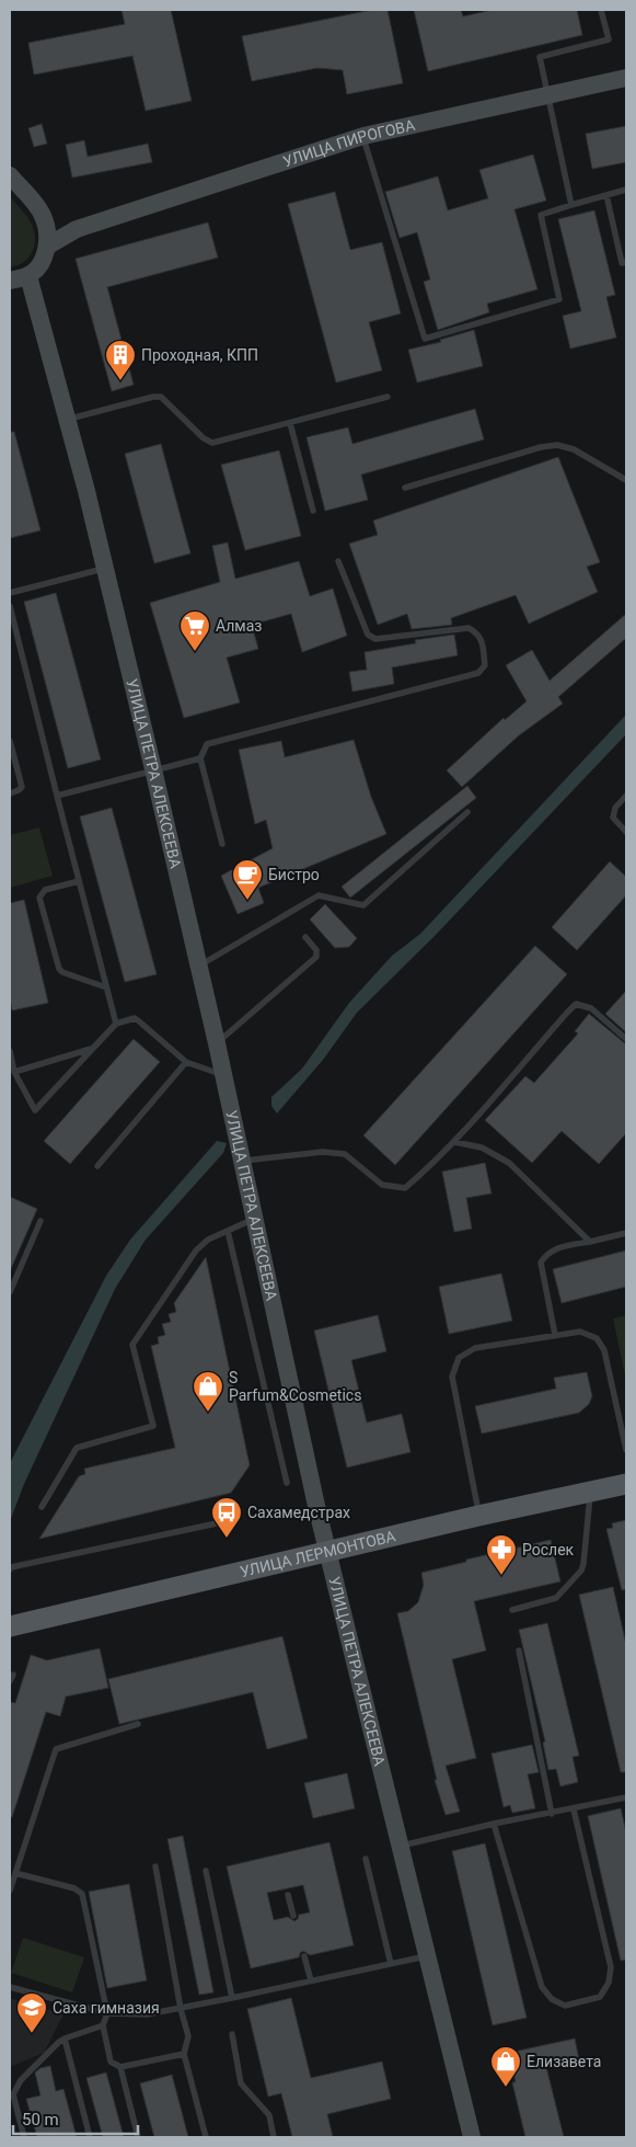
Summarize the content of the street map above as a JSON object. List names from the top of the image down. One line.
{"streets":{"main road":["УЛИЦА ЛЕРМОНТОВА"],"street":["УЛИЦА ПИРОГОВА","УЛИЦА ПЕТРА АЛЕКСЕЕВА"]},"crossings":[["УЛИЦА ПЕТРА АЛЕКСЕЕВА","УЛИЦА ЛЕРМОНТОВА"]],"places":{"building":["Проходная, КПП"],"supermarket":["Алмаз"],"cafe":["Бистро"],"shop":["S Parfum&Cosmetics","Елизавета"],"bus stop":["Сахамедстрах"],"pharmacy":["Рослек"],"school or university":["Саха гимназия"]},"scale_bar":"50 m"}
